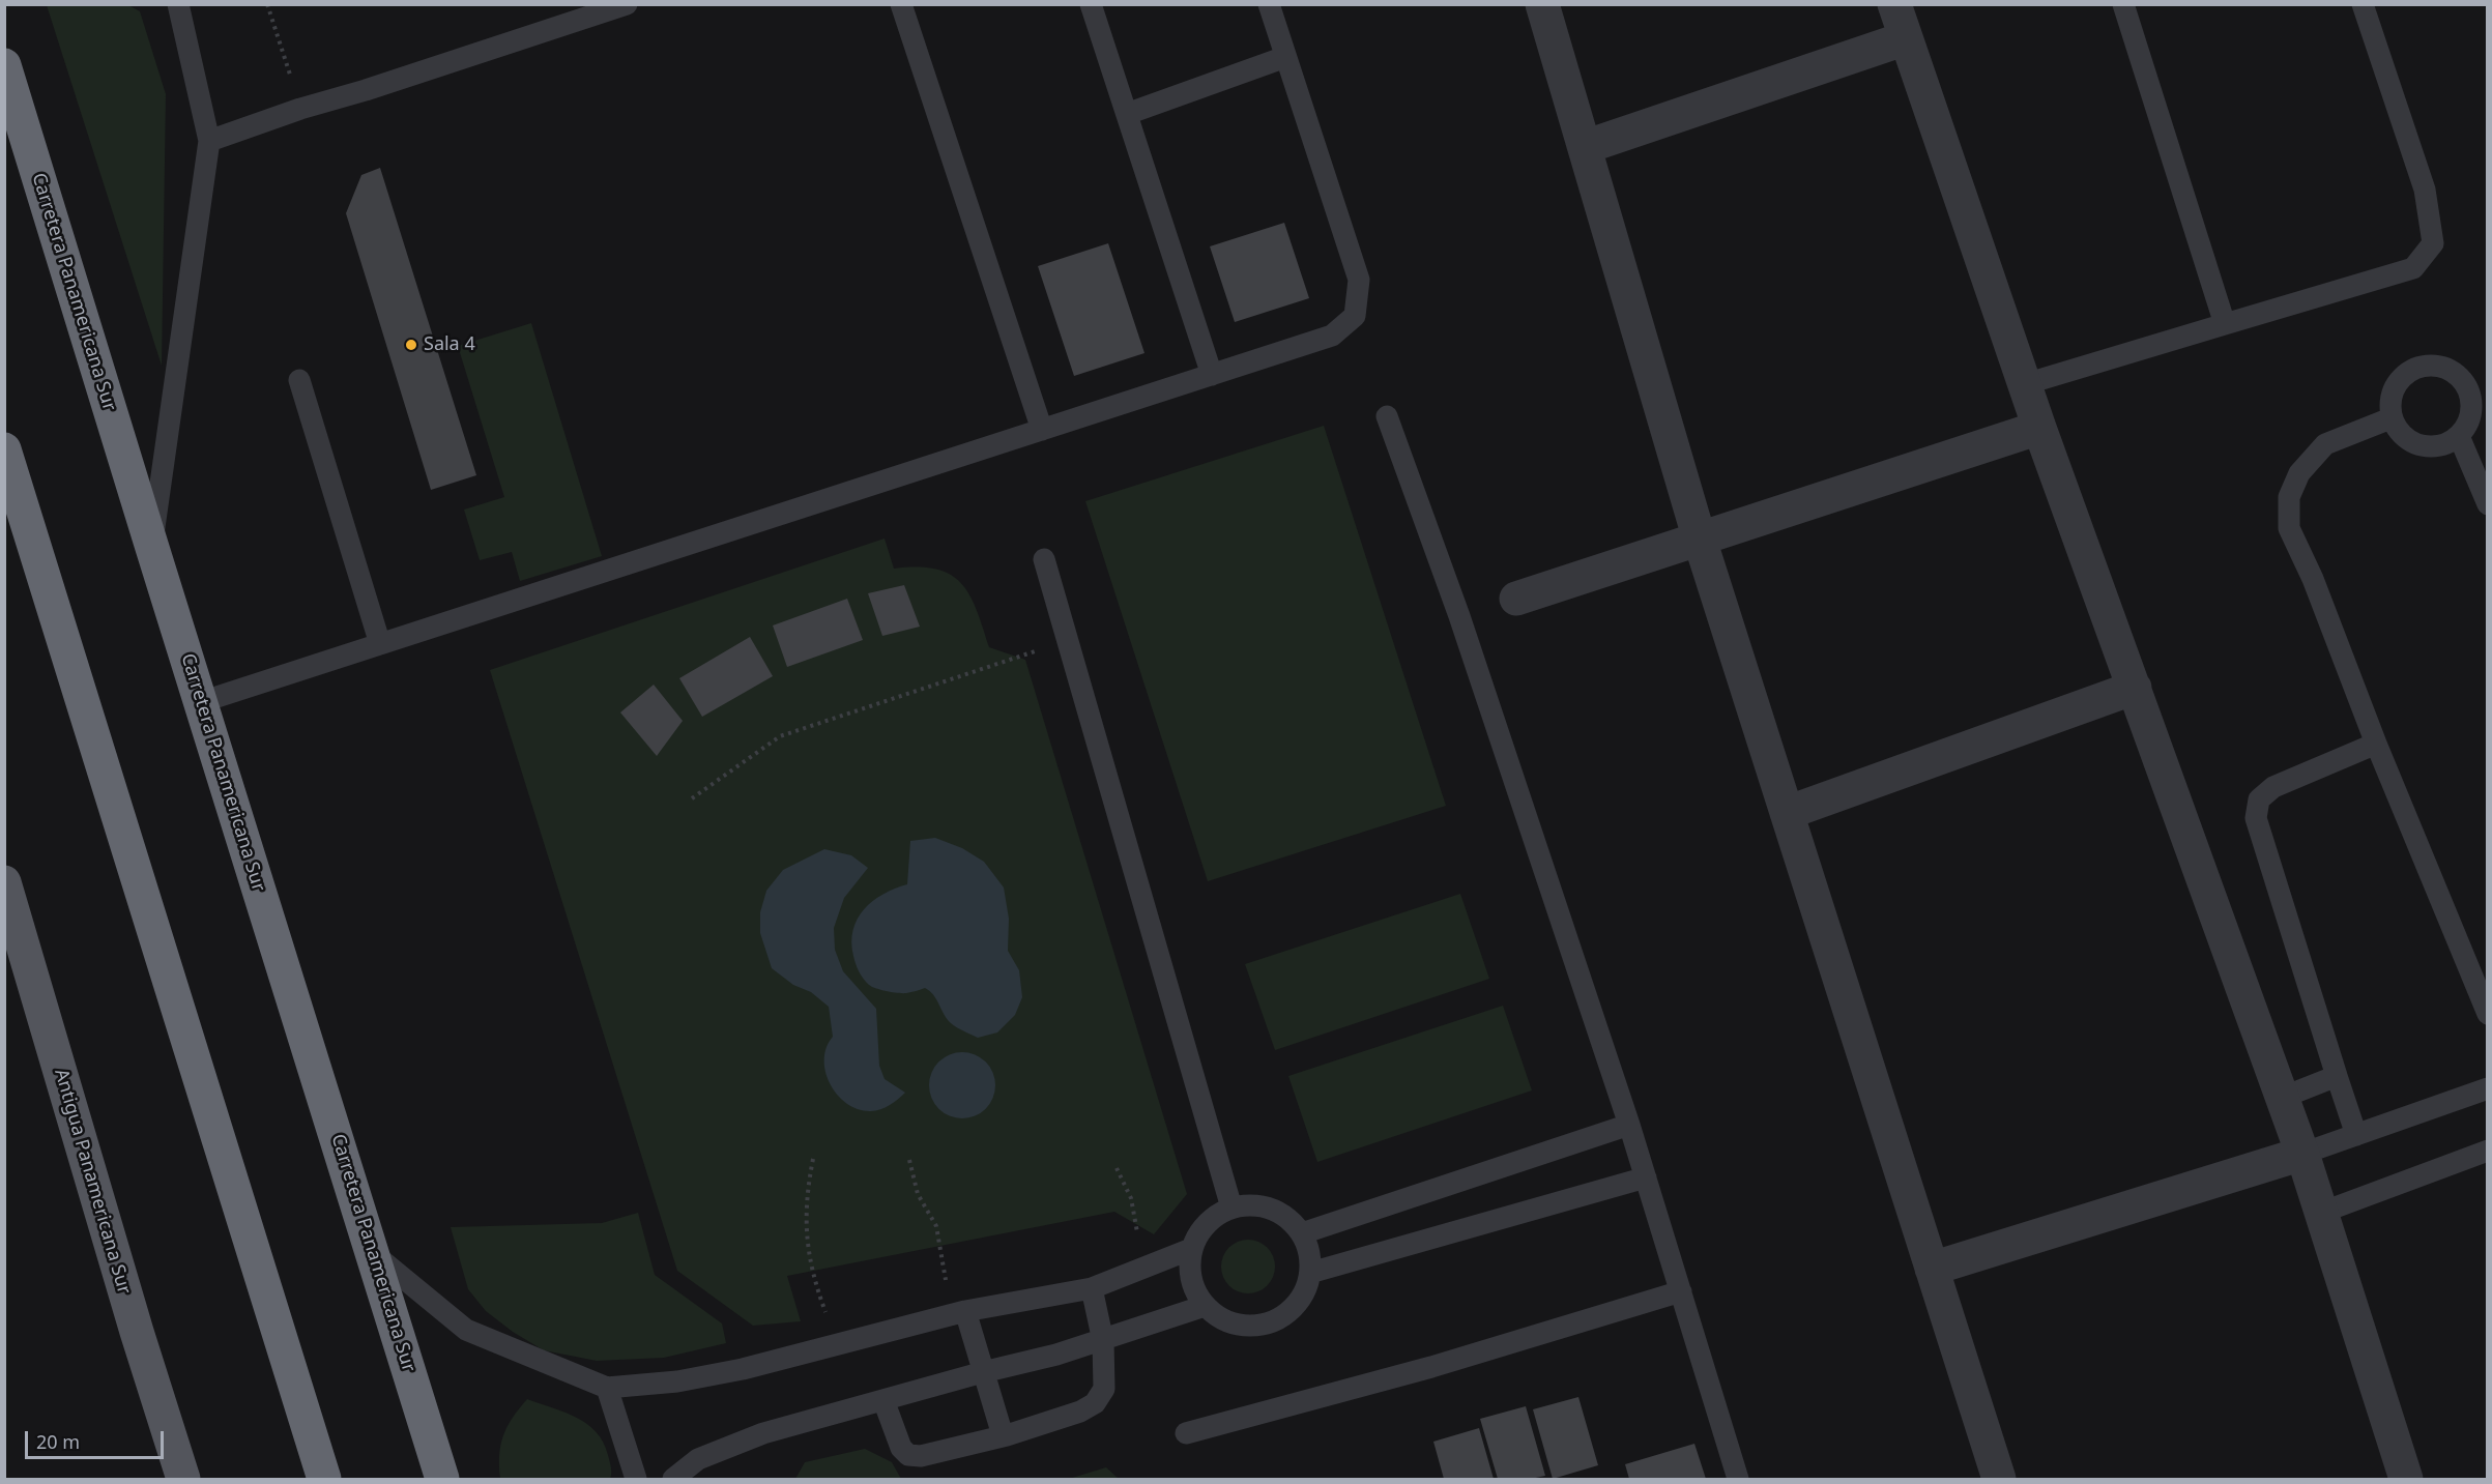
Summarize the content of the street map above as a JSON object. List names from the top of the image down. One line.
{"streets":{"highway":["Carretera Panamericana Sur"],"main road":["Antigua Panamericana Sur"]},"places":["Sala 4"],"scale_bar":"20 m"}
